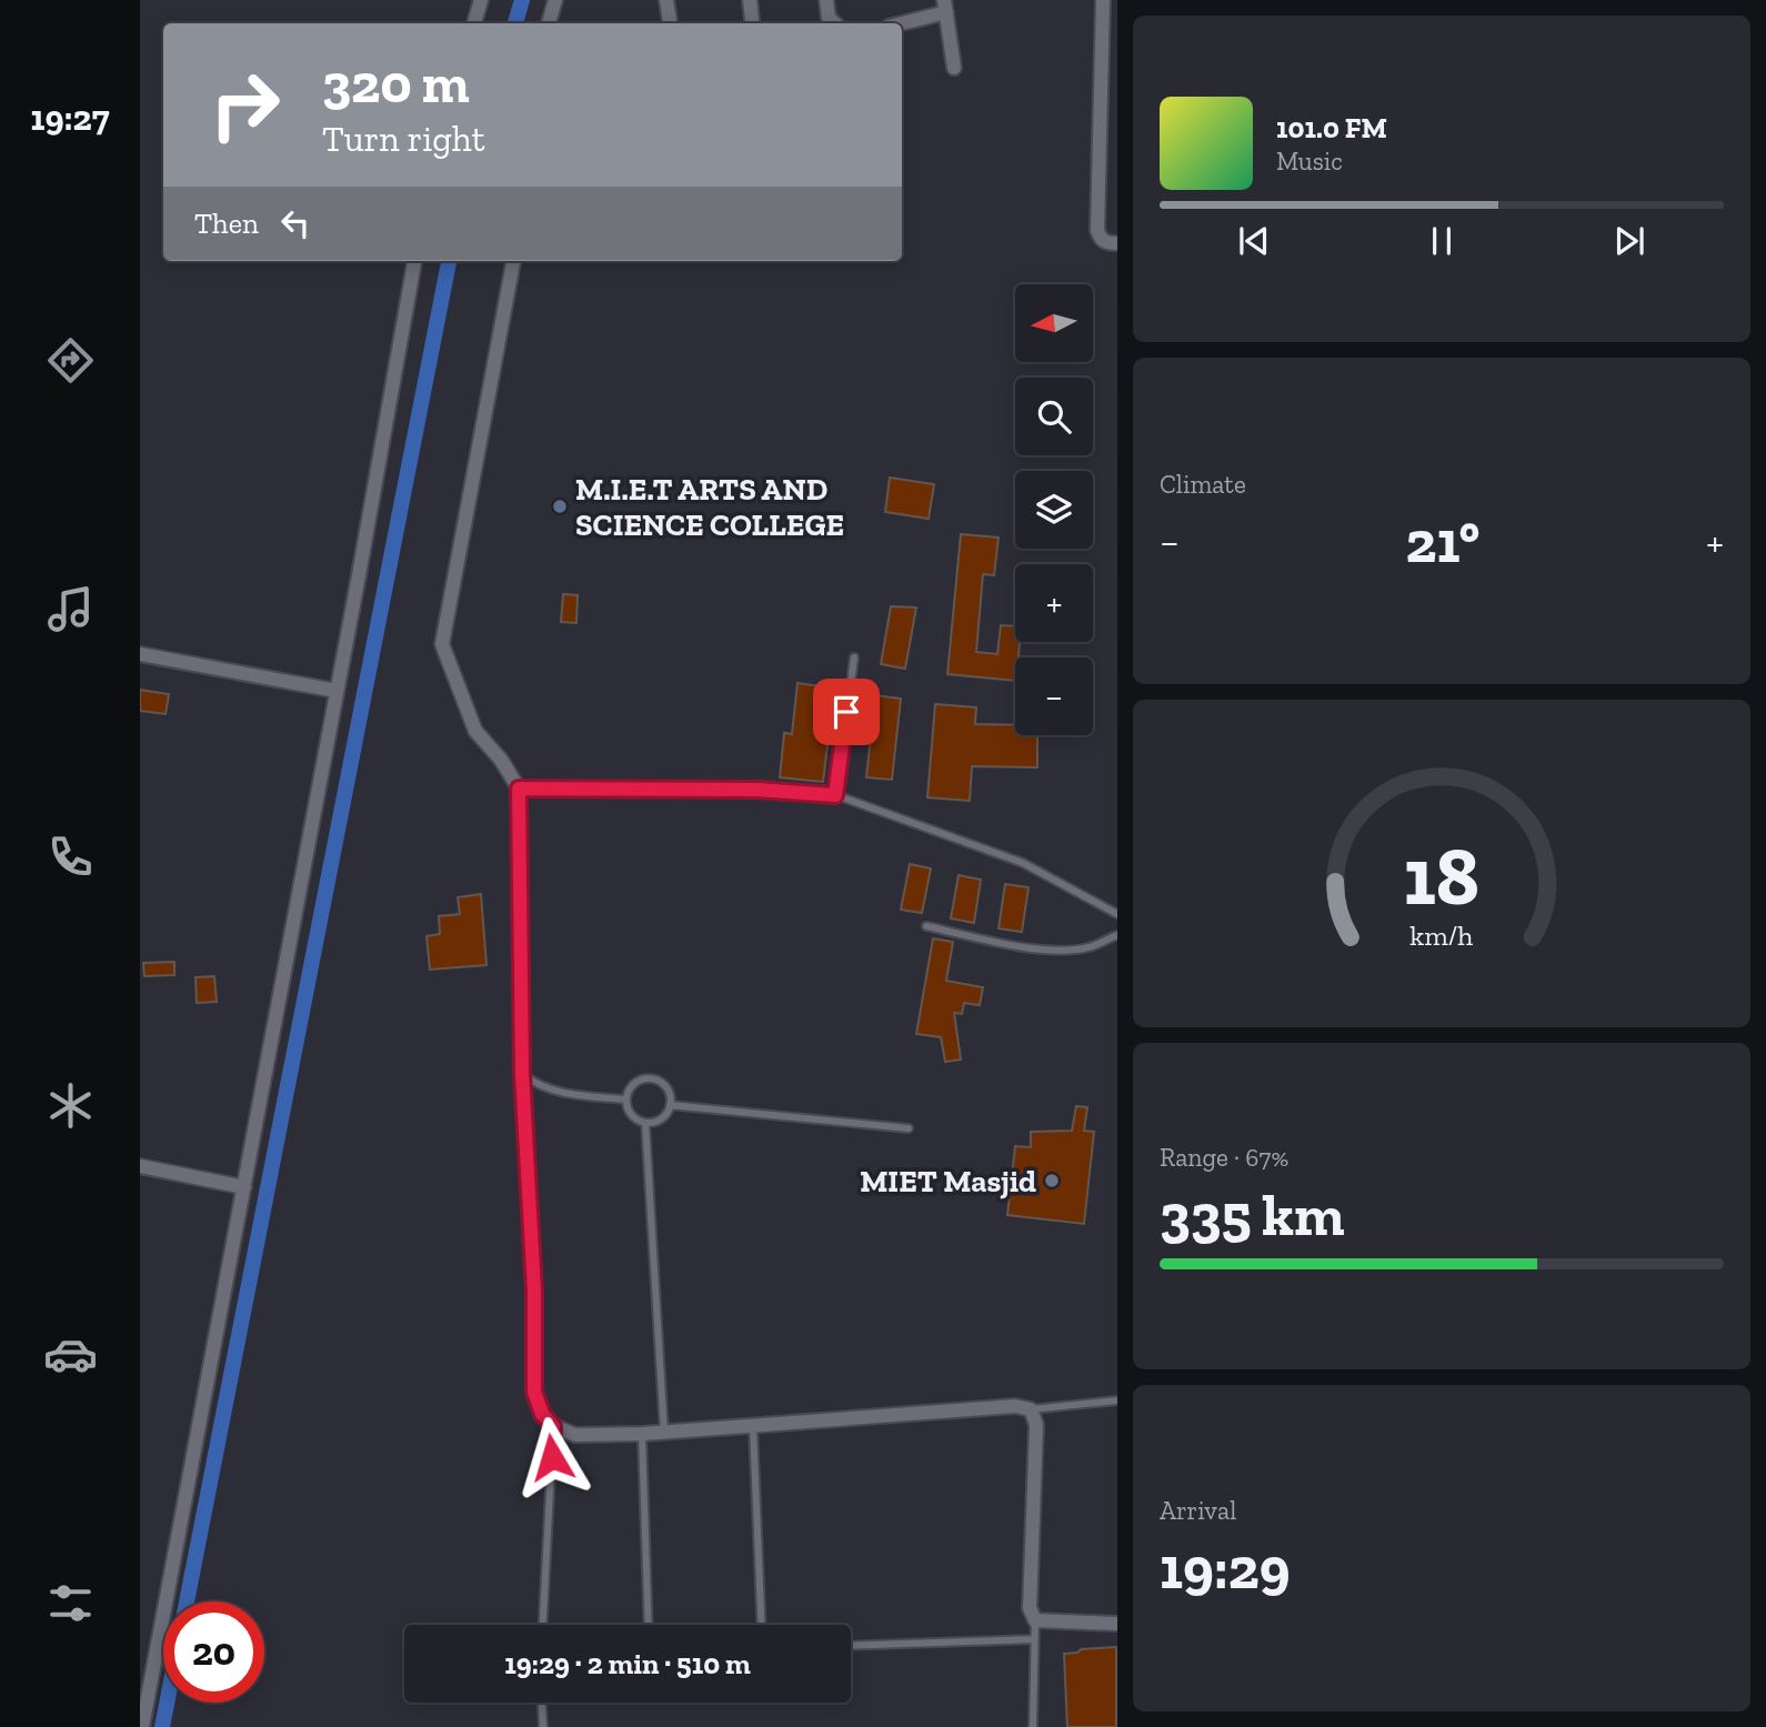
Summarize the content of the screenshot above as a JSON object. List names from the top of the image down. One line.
{"places":["M.I.E.T ARTS AND SCIENCE COLLEGE","MIET Masjid"],"north":"left","page":{"tabs":"19:27","turn":["320 m","Turn right"],"song":["101.0 FM","Music"],"then":"Then","map_buttons":["+","−"],"tile":["Climate",["Range · 67%","335 km"],["Arrival","19:29"]],"heat":["−","21°","+"],"limit":"20","trip":"19:29 · 2 min · 510 m","gauge":["18","km/h"]}}
